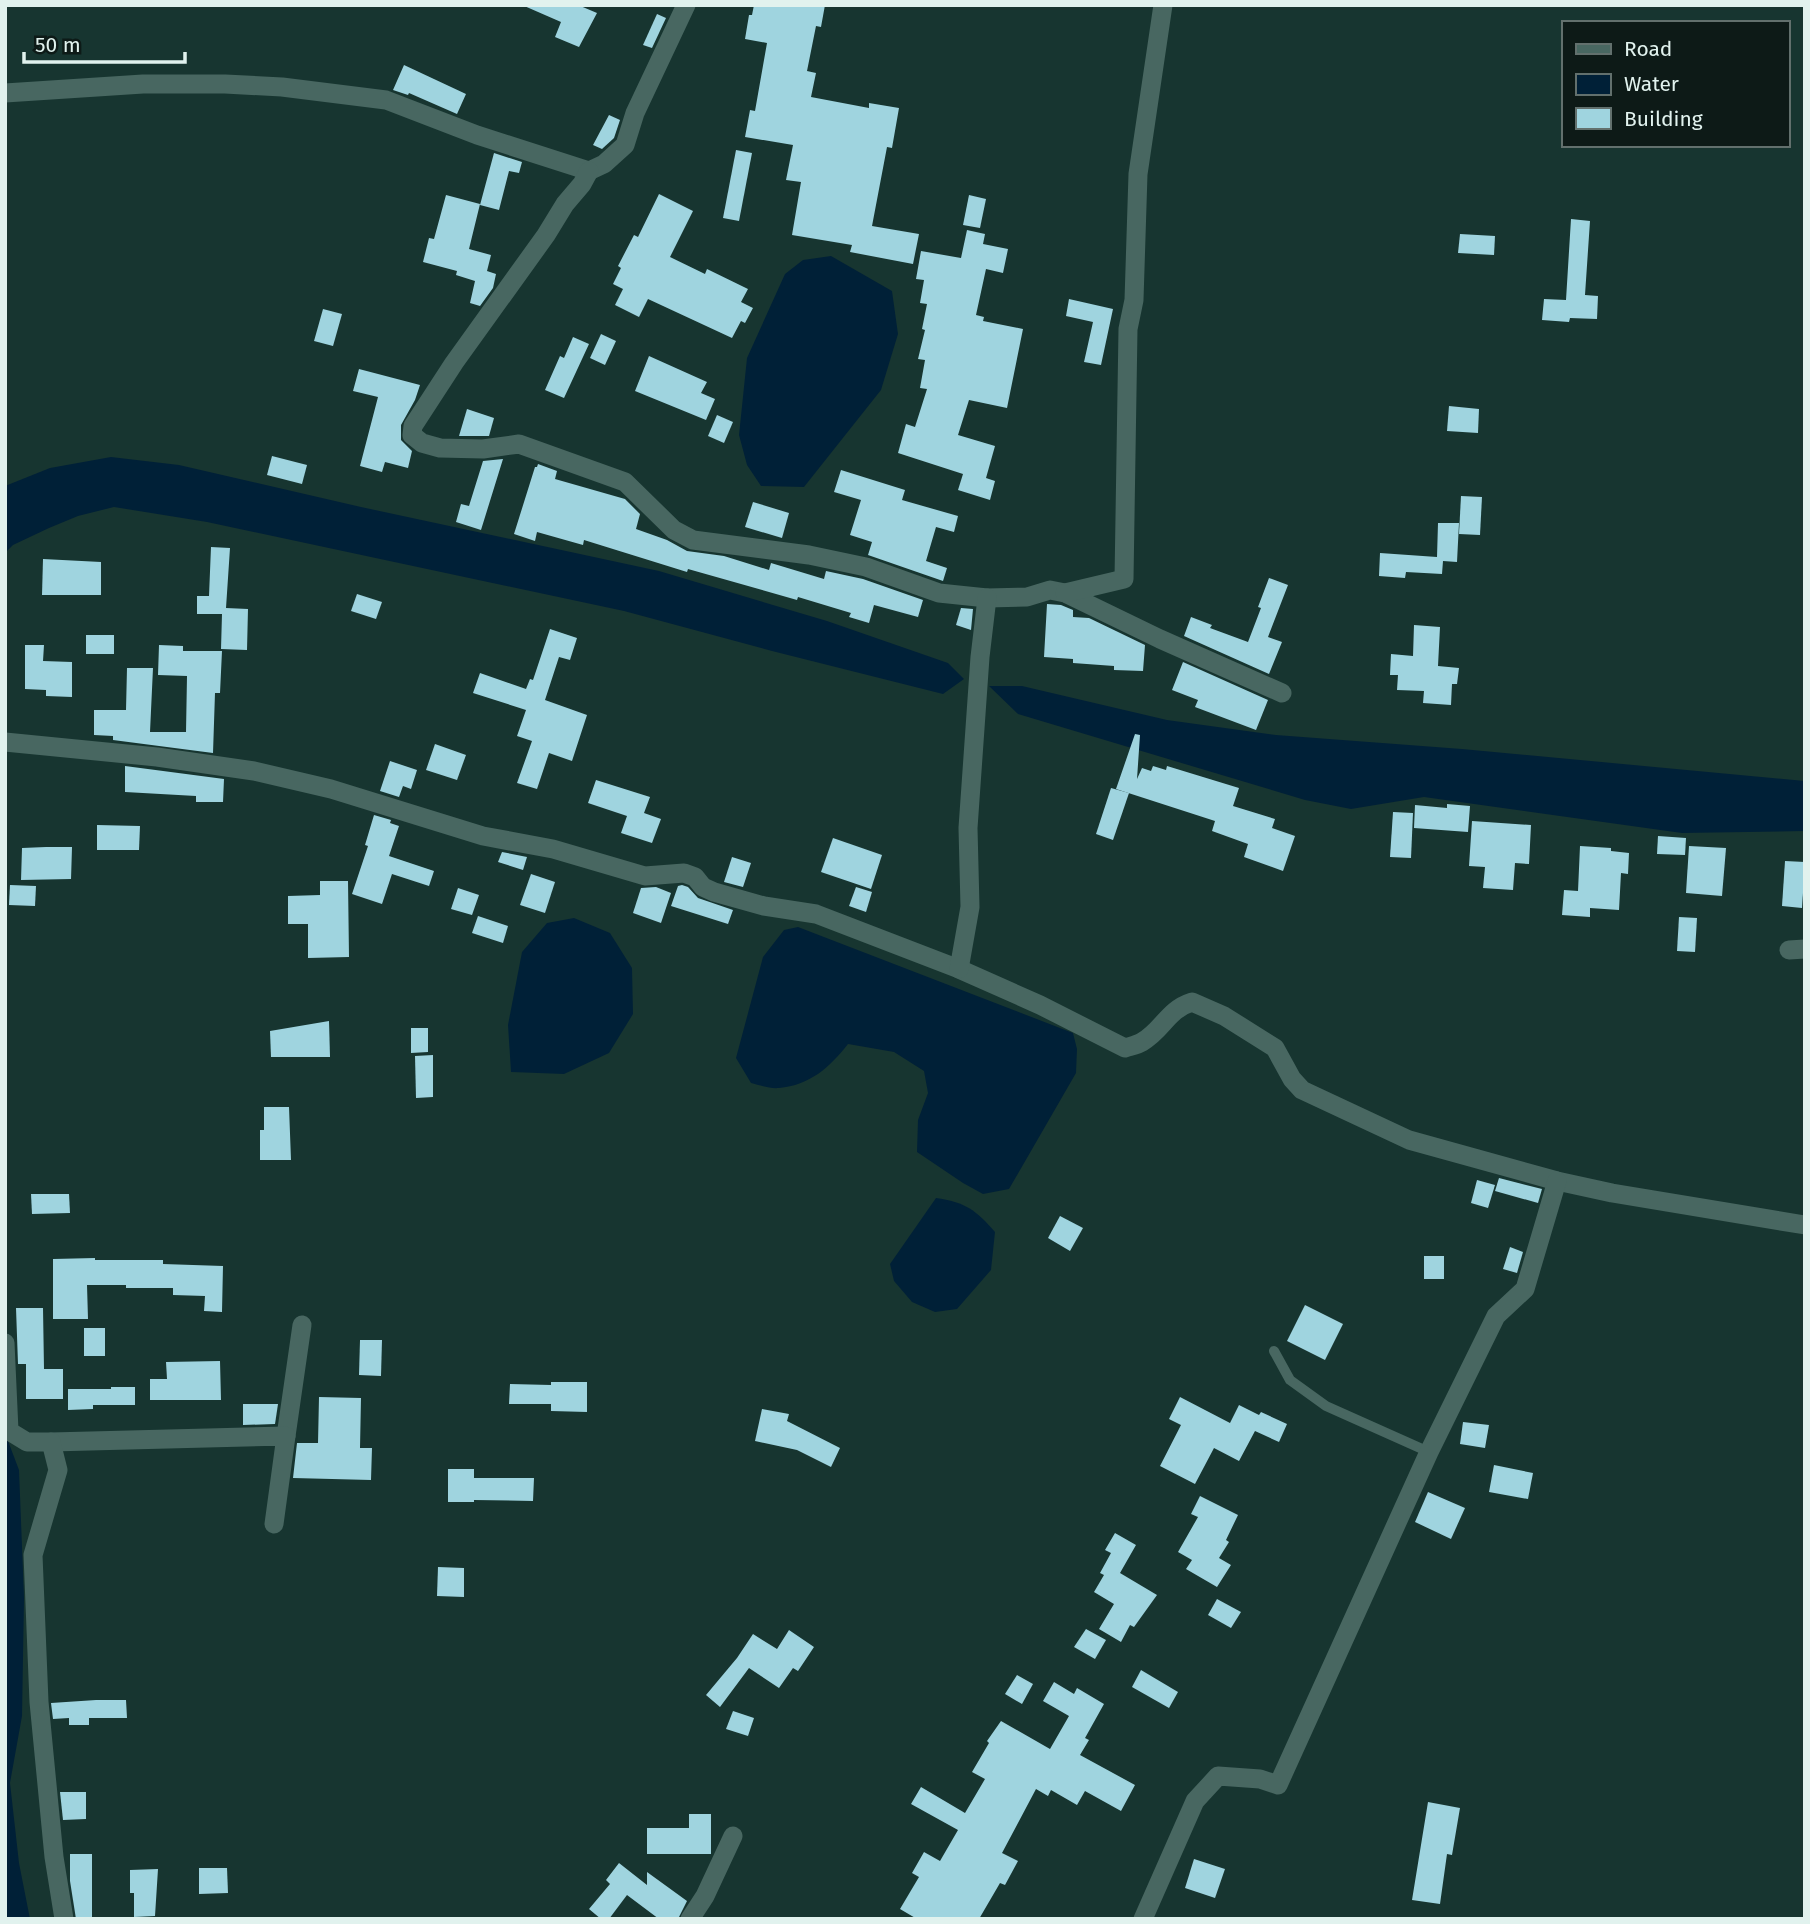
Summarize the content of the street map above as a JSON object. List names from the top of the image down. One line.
{"legend":["Road","Water","Building"],"scale_bar":"50 m"}
